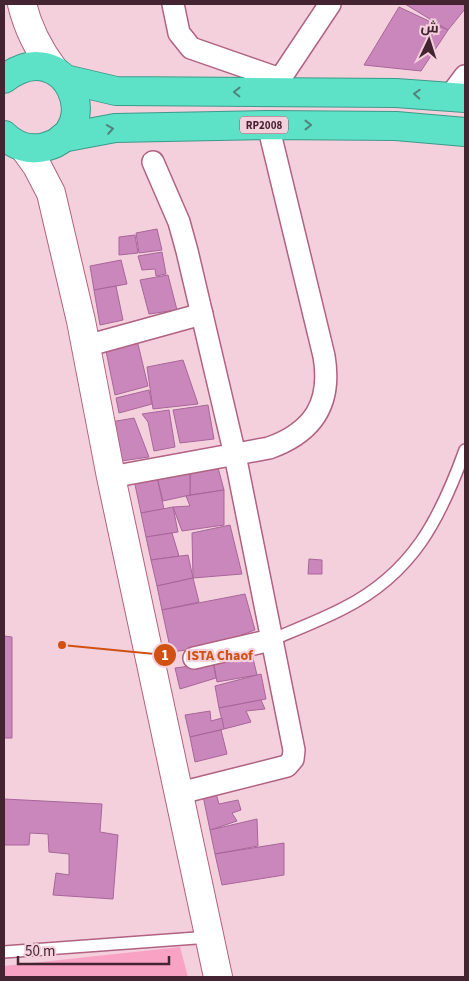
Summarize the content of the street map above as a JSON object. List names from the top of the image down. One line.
{"streets":{"highway":["RP2008"]},"places":["ISTA Chaof"],"scale_bar":"50 m","north":"top"}
